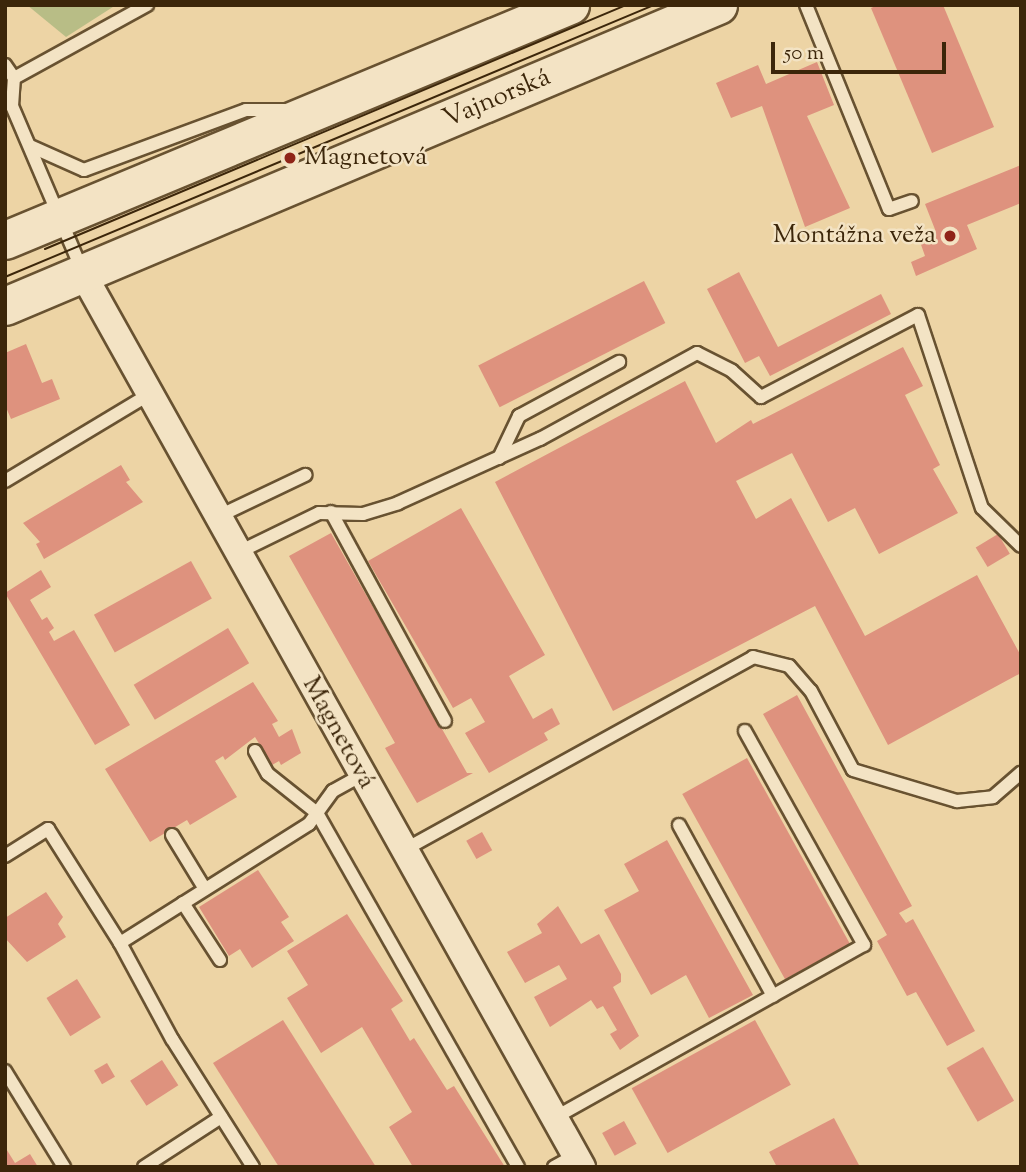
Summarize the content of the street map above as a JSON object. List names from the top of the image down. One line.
{"streets":{"main road":["Vajnorská"],"street":["Magnetová"]},"crossings":[["Vajnorská","Magnetová"]],"places":["Magnetová","Montážna veža"],"scale_bar":"50 m"}
